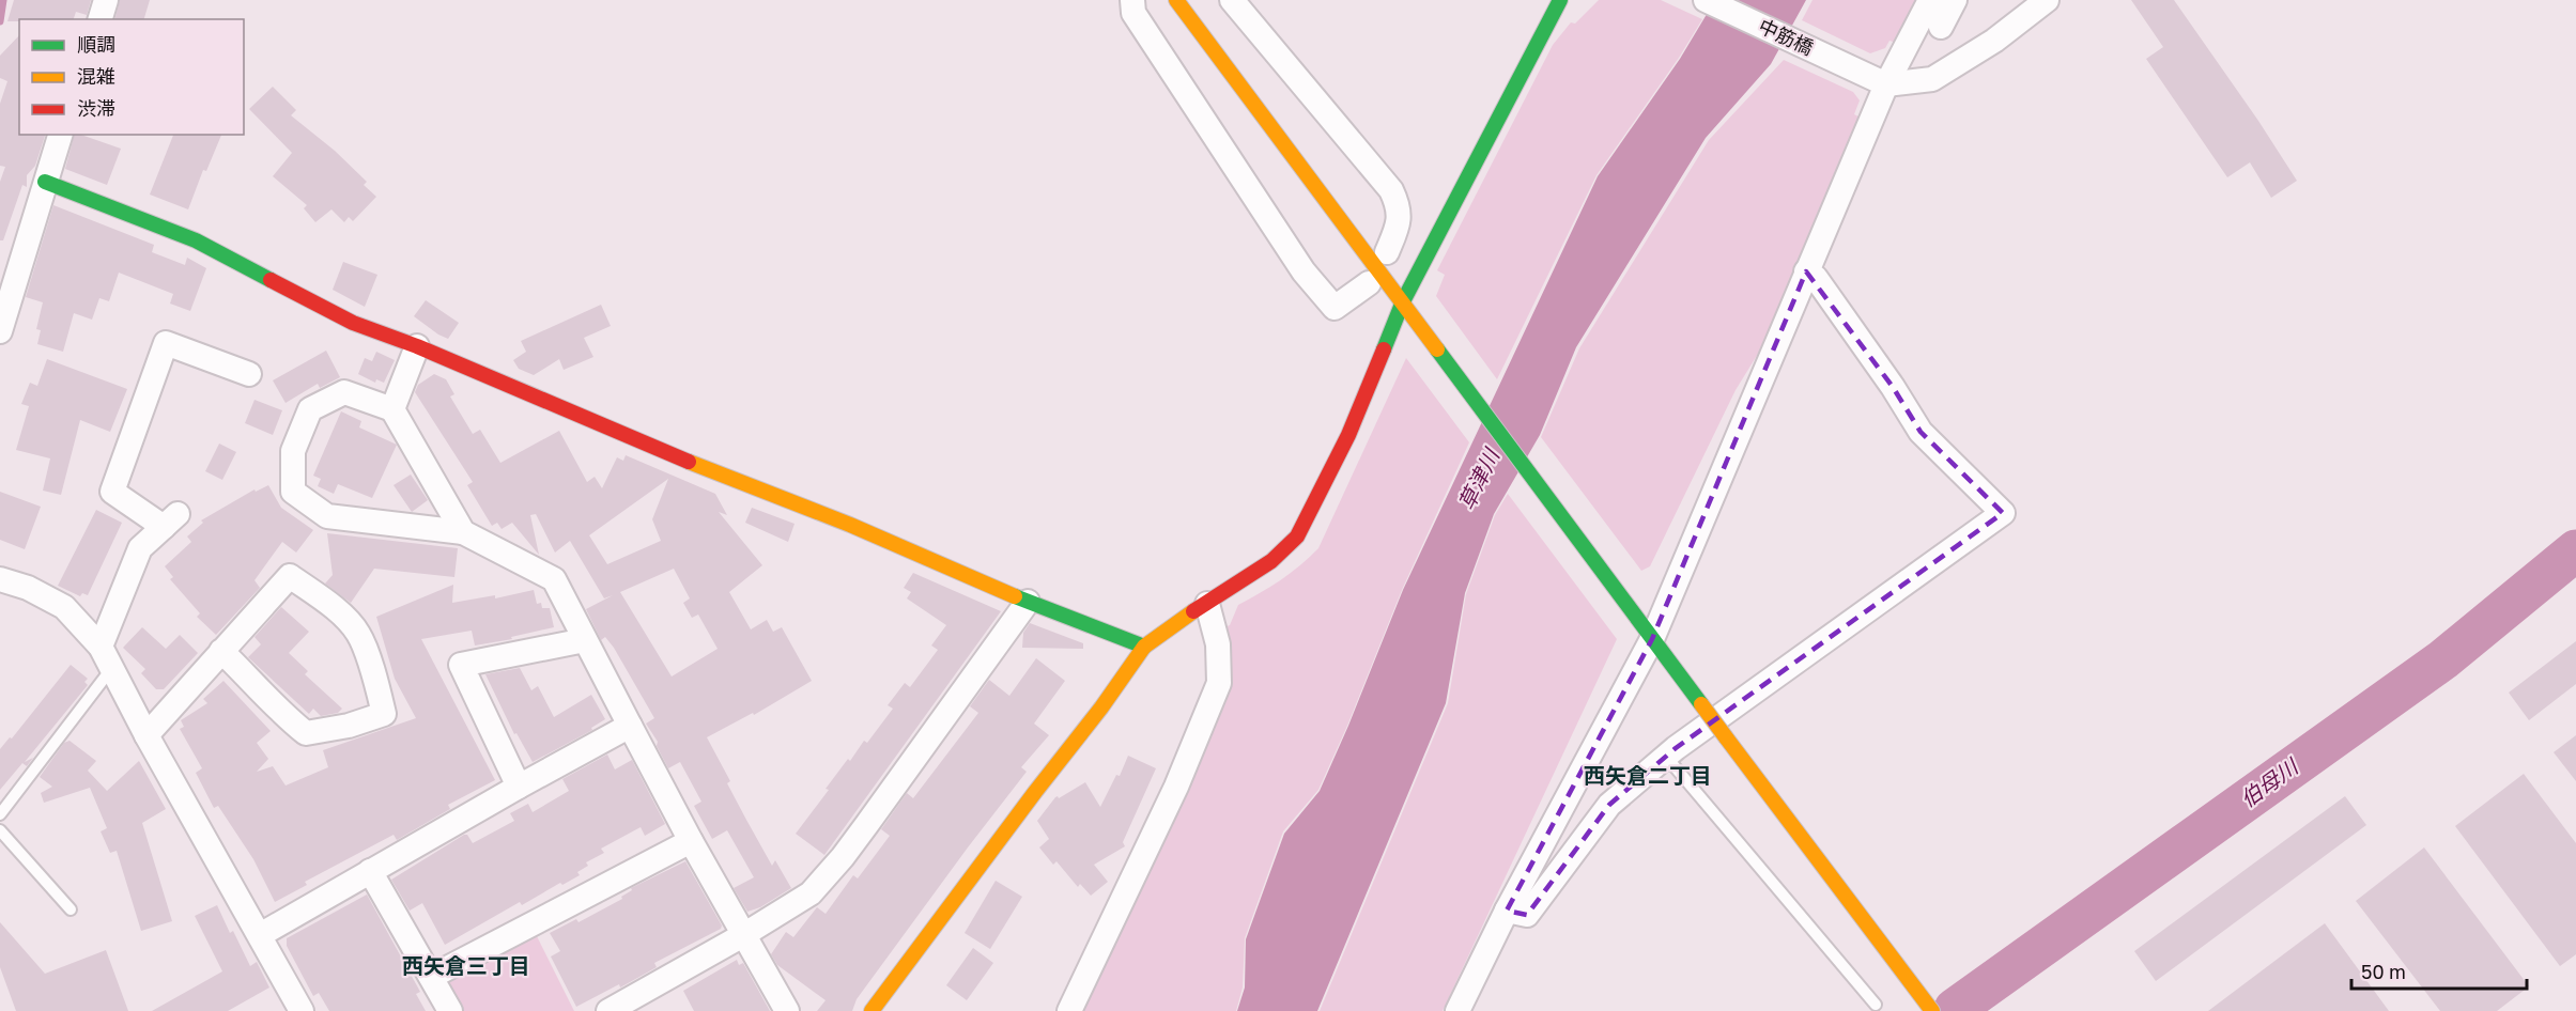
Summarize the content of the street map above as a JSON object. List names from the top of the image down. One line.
{"streets":{"street":["中筋橋"]},"districts":["西矢倉二丁目","西矢倉三丁目"],"water":["草津川","伯母川"],"legend":["順調","混雑","渋滞"],"scale_bar":"50 m"}
